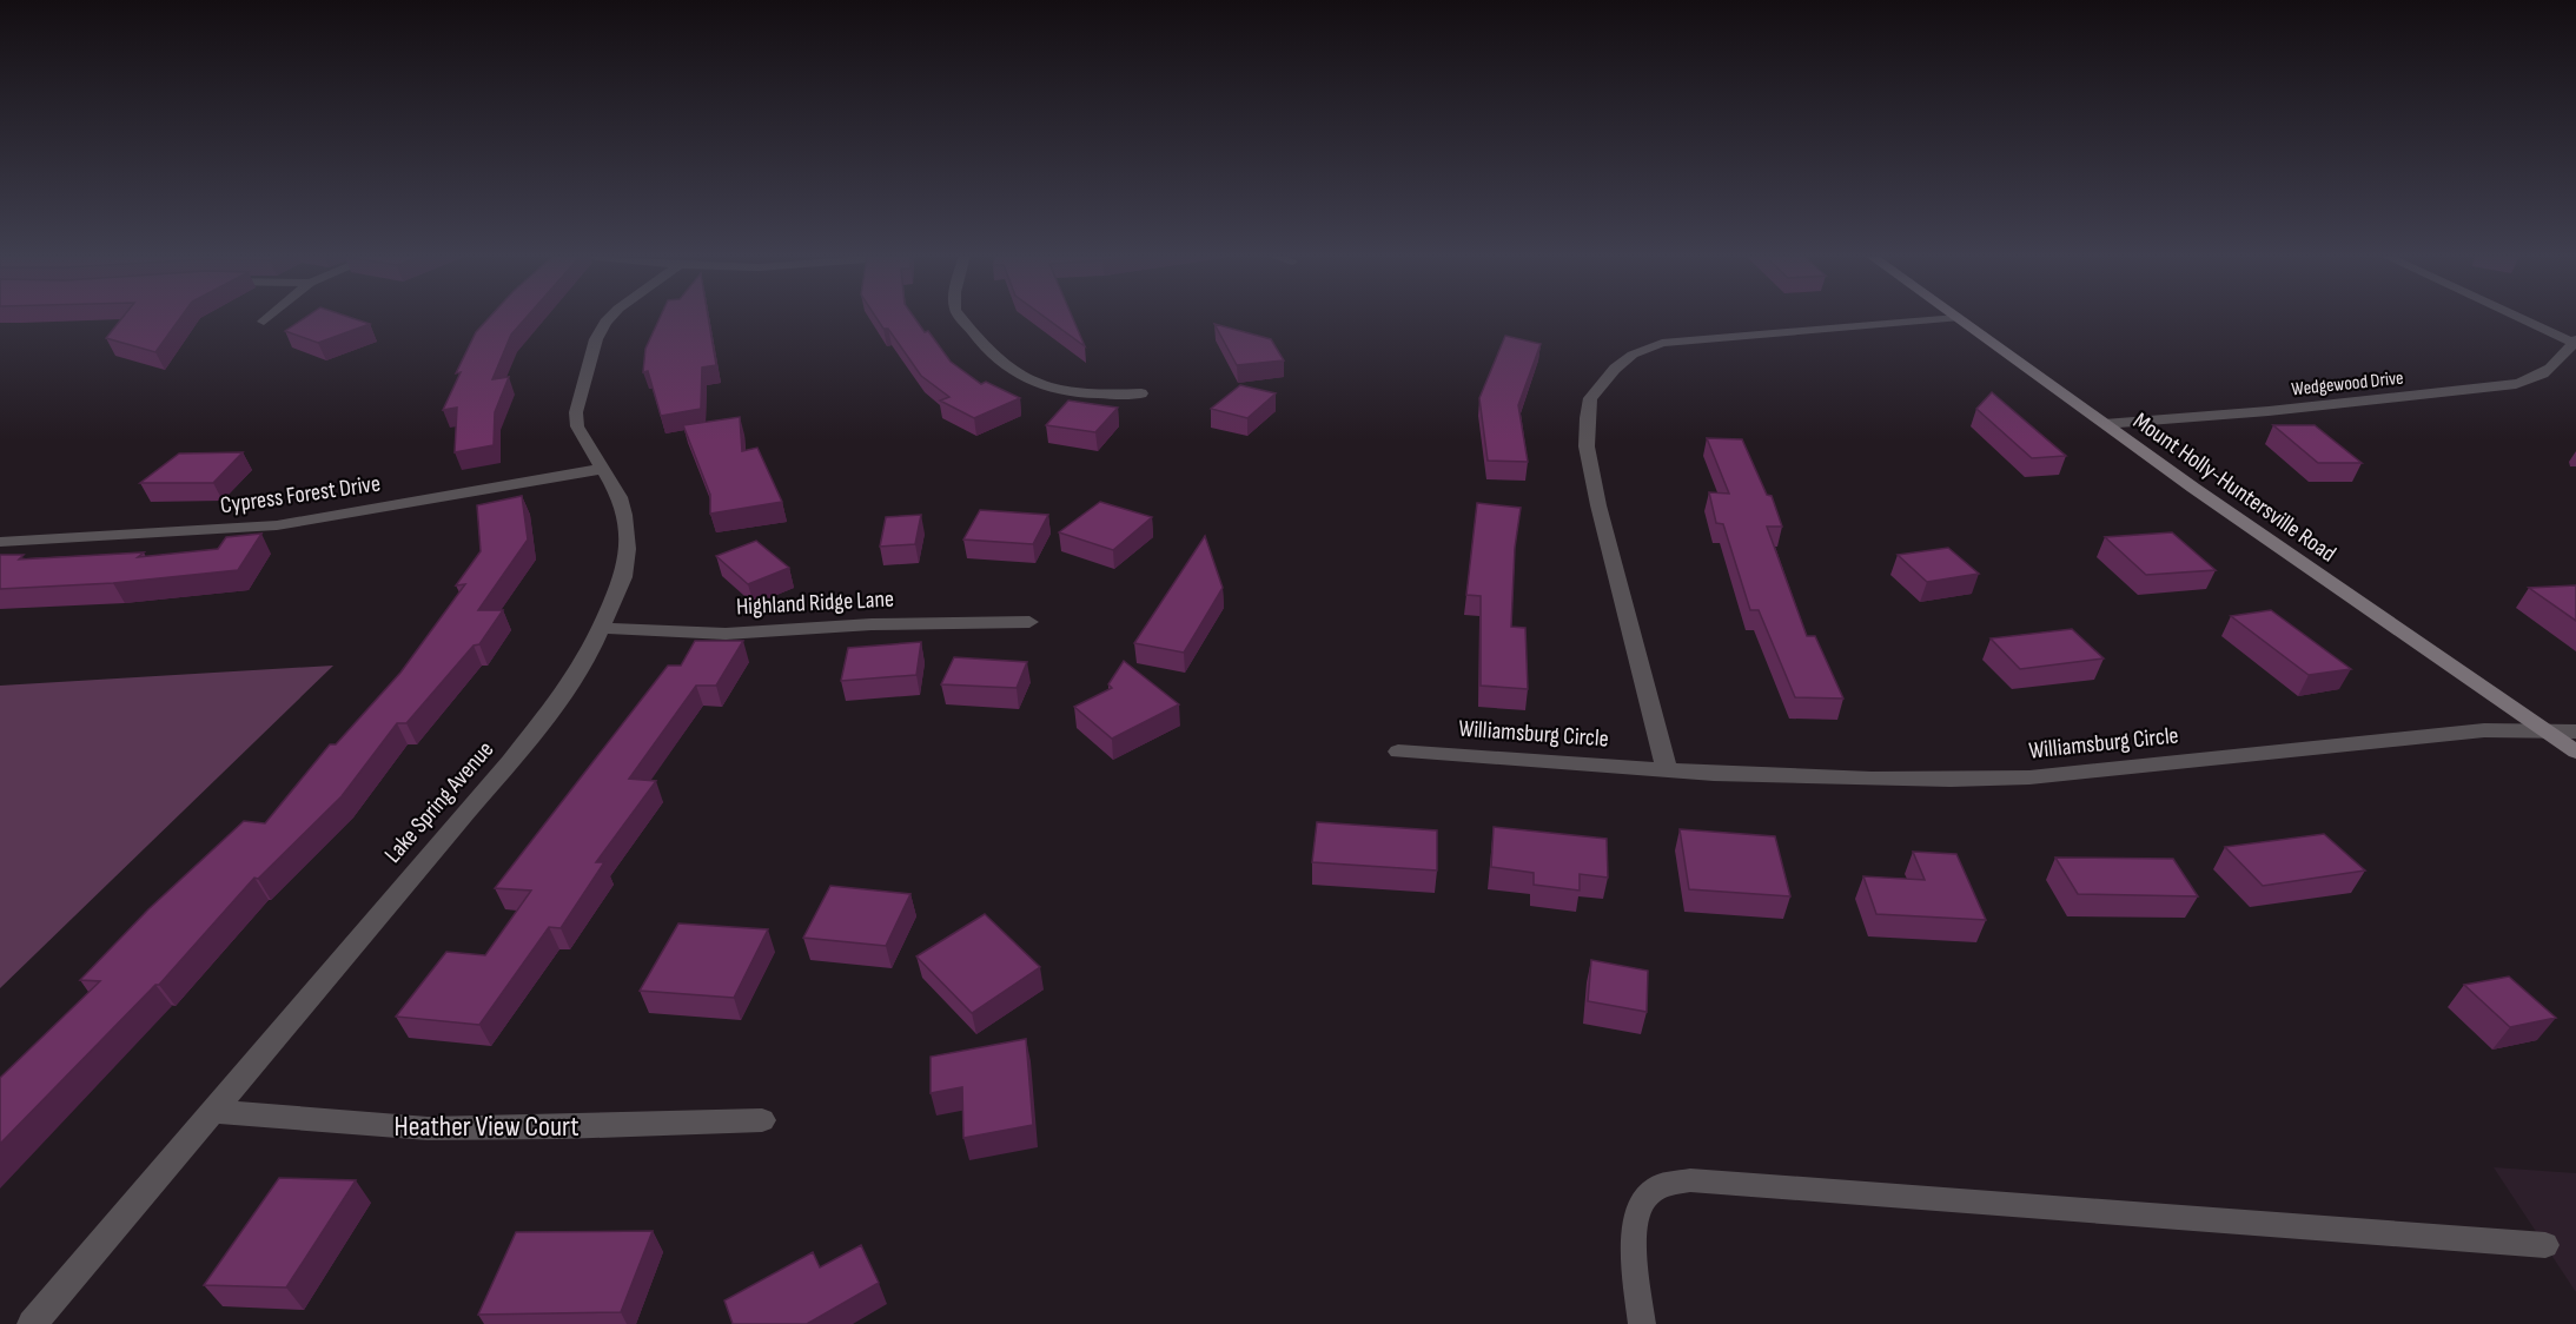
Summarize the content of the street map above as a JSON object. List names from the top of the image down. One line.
{"streets":{"main road":["Mount Holly-Huntersville Road"],"street":["Wedgewood Drive","Cypress Forest Drive","Highland Ridge Lane","Williamsburg Circle","Lake Spring Avenue","Heather View Court"]},"crossings":[["Wedgewood Drive","Mount Holly-Huntersville Road"],["Mount Holly-Huntersville Road","Williamsburg Circle"],["Cypress Forest Drive","Lake Spring Avenue"],["Highland Ridge Lane","Lake Spring Avenue"],["Lake Spring Avenue","Heather View Court"]]}
